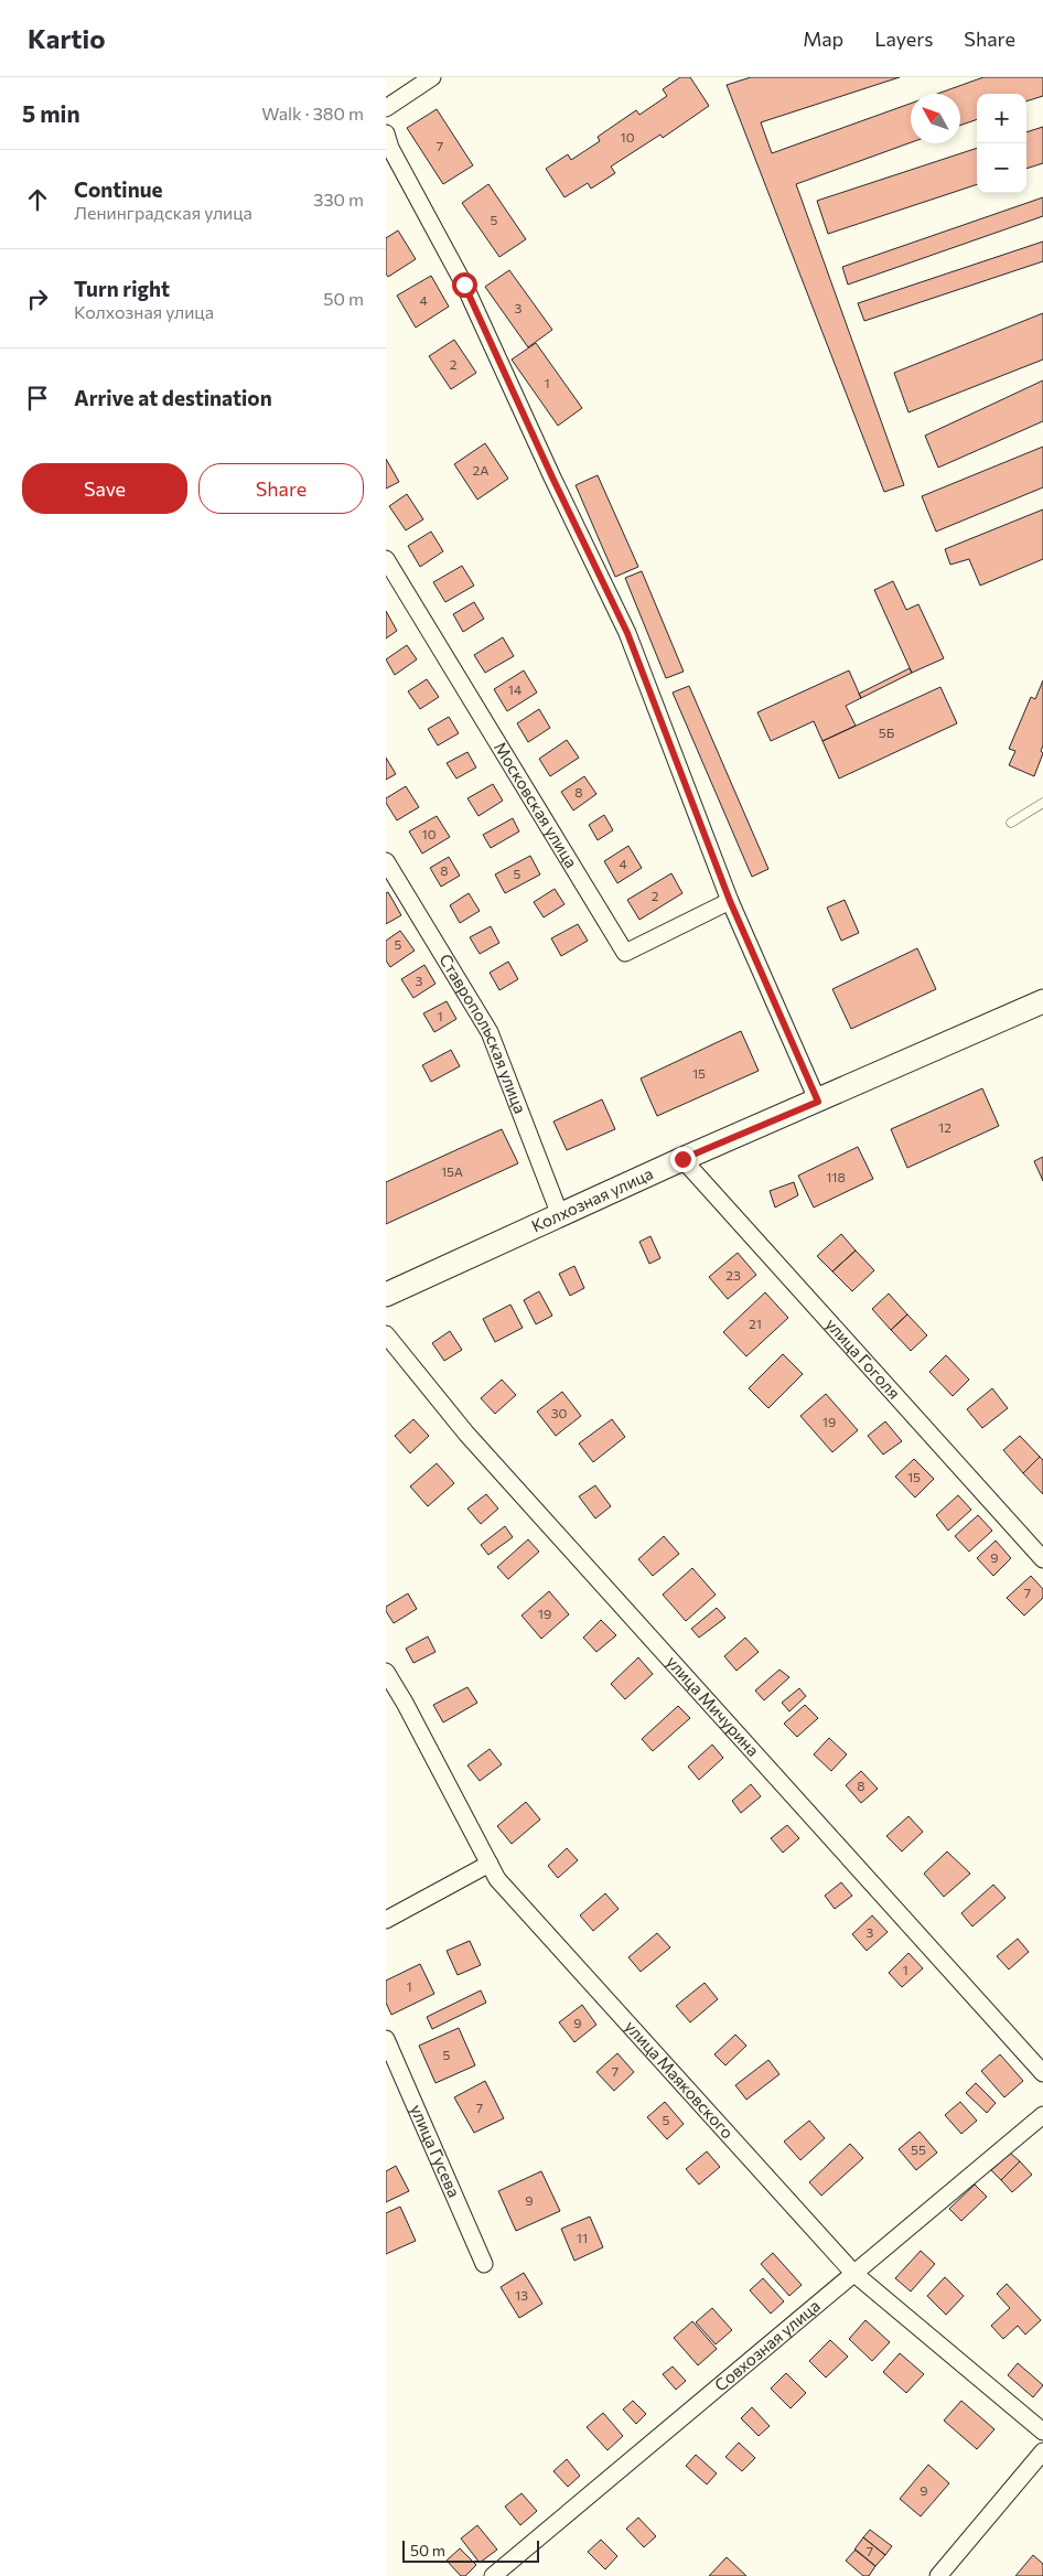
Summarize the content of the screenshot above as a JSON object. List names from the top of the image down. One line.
{"streets":{"main road":["Колхозная улица"],"street":["Московская улица","Ставропольская улица","улица Гоголя","улица Мичурина","улица Маяковского","улица Гусева","Совхозная улица"]},"crossings":[["Ставропольская улица","Колхозная улица"],["Колхозная улица","улица Гоголя"],["улица Маяковского","Совхозная улица"]],"house_numbers":["10","7","5","4","3","2","1","2А","14","5Б","8","10","4","8","5","2","5","3","1","15","12","15А","118","23","21","30","19","15","9","7","19","8","3","1","1","9","5","7","7","5","55","9","11","13","9","7"],"scale_bar":"50 m","north":"top left","page":{"header":"Kartio","nav":["Map","Layers","Share"],"heading":["5 min","Walk · 380 m"],"map_buttons":["+","−"],"list":[["Continue","Ленинградская улица","330 m"],["Turn right","Колхозная улица","50 m"],"Arrive at destination"],"buttons":["Save","Share"],"scale":"50 m"}}
